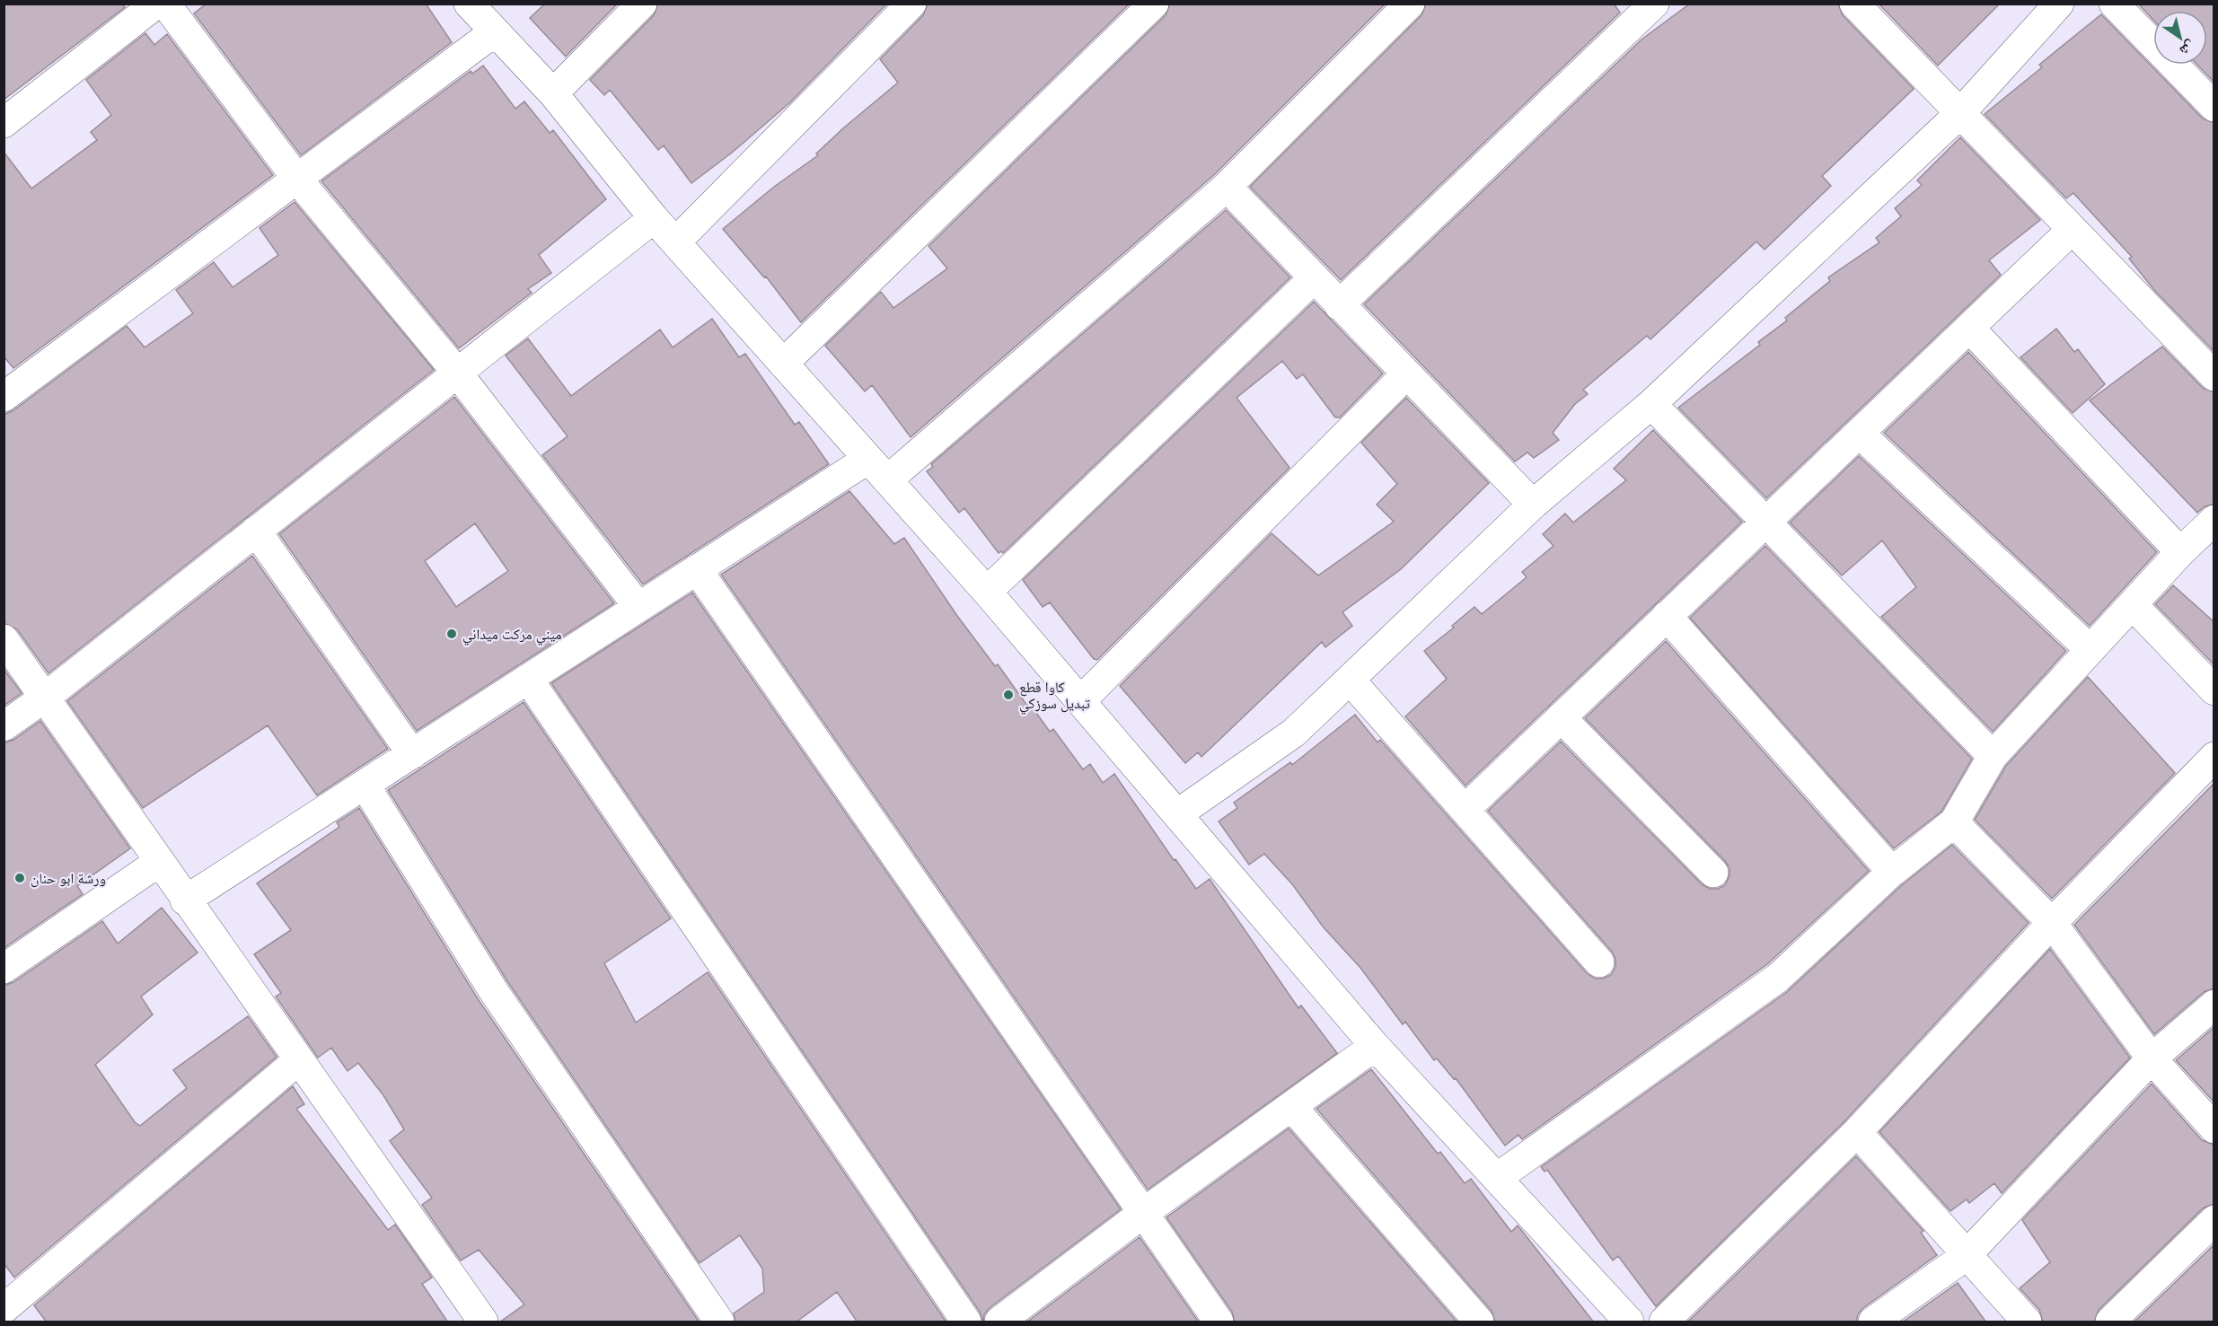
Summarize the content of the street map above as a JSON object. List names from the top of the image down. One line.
{"places":["ميني مركت ميداني","كاوا قطع تبديل سوزكي","ورشة ابو حنان"],"north":"bottom right"}
